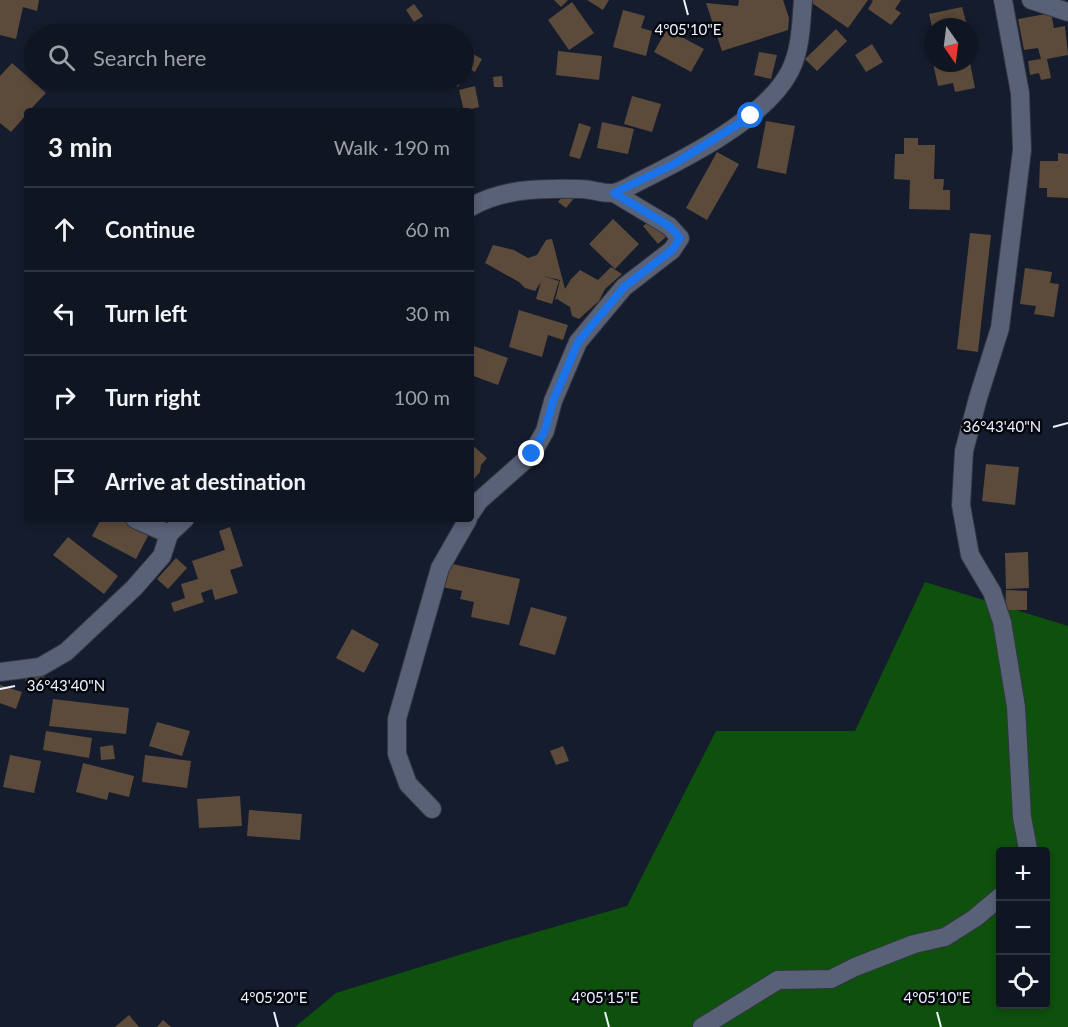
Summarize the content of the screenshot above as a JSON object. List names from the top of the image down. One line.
{"north":"bottom","page":{"search":"Search here","heading":["3 min","Walk · 190 m"],"list":[["Continue","60 m"],["Turn left","30 m"],["Turn right","100 m"],"Arrive at destination"],"map_buttons":["+","−"]},"coordinates":["4°05'10\"E","36°43'40\"N","4°05'20\"E","4°05'15\"E"]}
